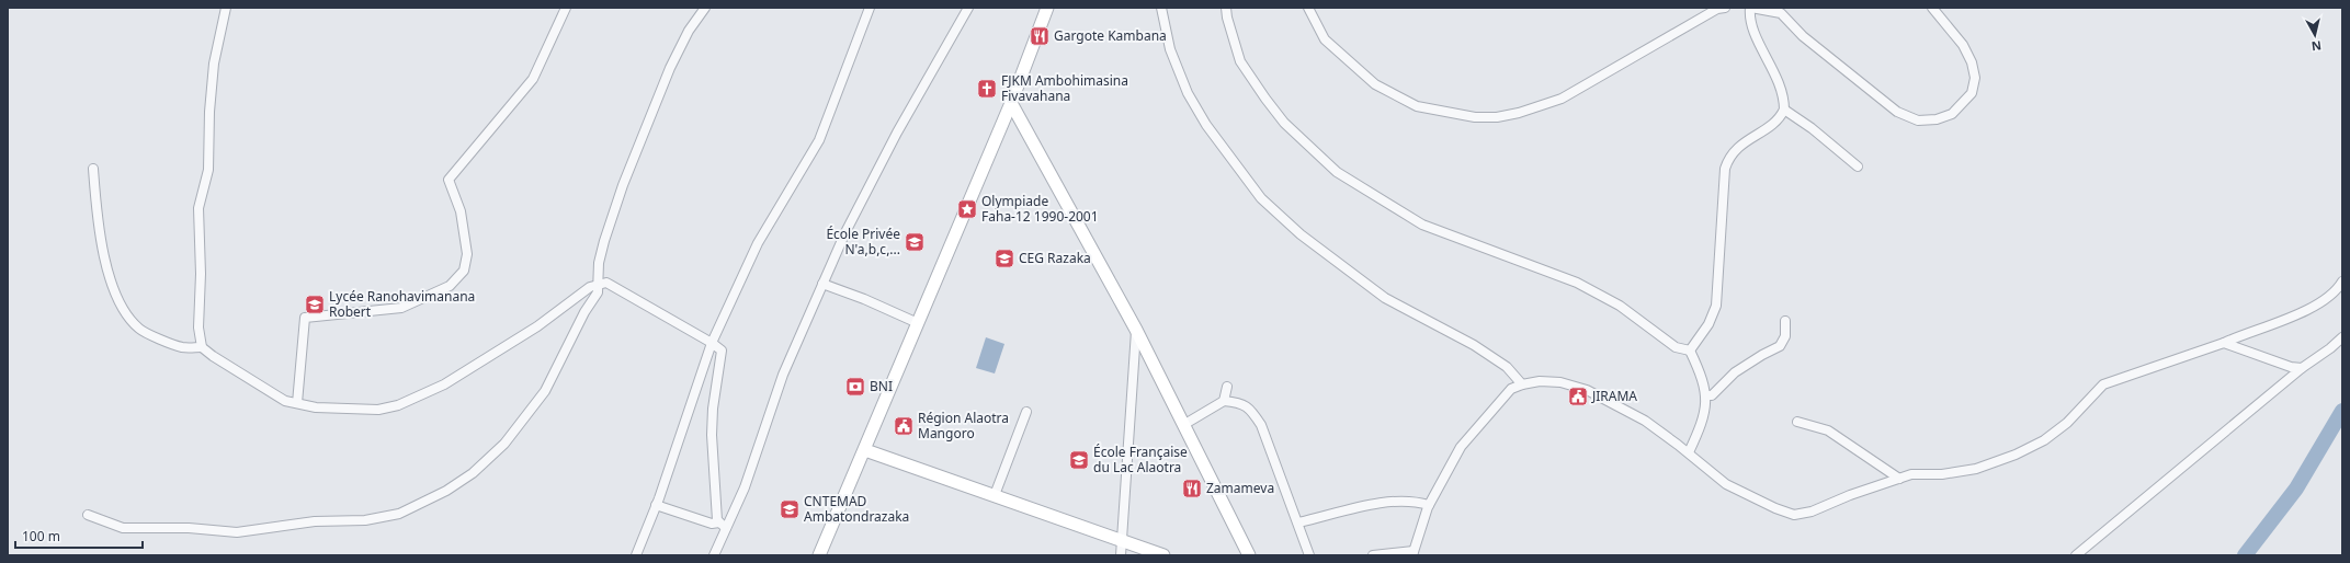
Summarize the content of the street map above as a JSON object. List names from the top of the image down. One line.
{"places":{"restaurant":["Gargote Kambana","Zamameva"],"church":["FJKM Ambohimasina Fivavahana"],"place":["Olympiade Faha-12 1990-2001"],"school or university":["École Privée N'a,b,c,...","CEG Razaka","Lycée Ranohavimanana Robert","École Française du Lac Alaotra","CNTEMAD Ambatondrazaka"],"bank":["BNI"],"public building":["JIRAMA","Région Alaotra Mangoro"]},"scale_bar":"100 m","north":"bottom"}
